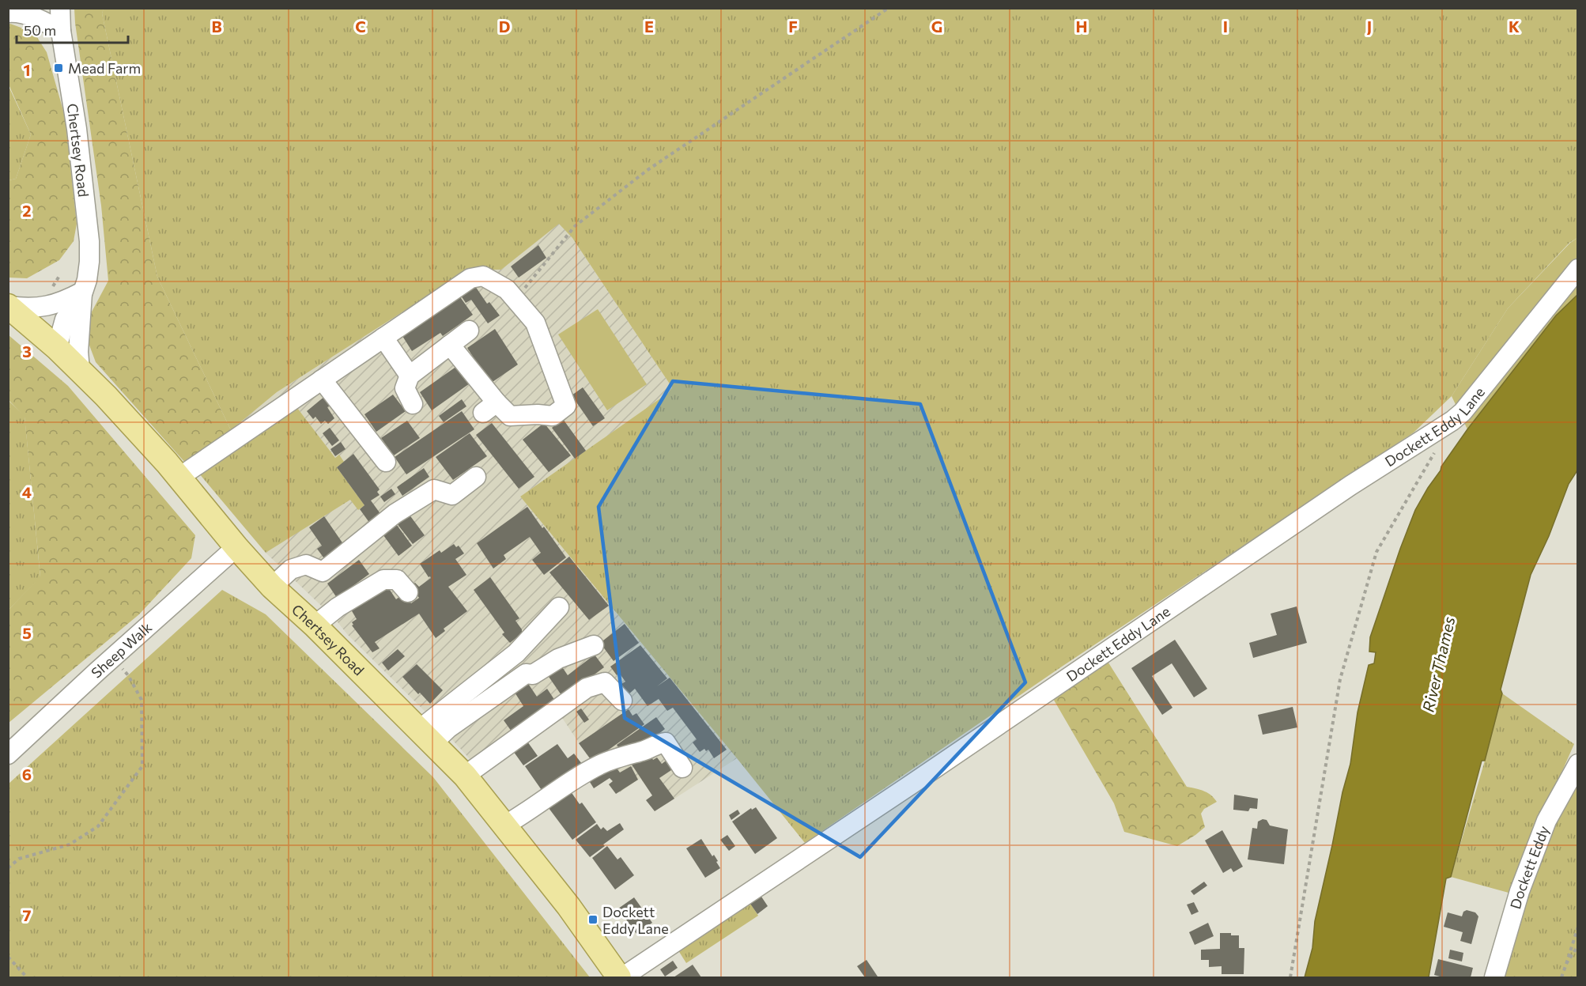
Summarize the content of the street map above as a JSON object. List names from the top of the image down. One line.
{"streets":{"main road":["Chertsey Road"],"street":["Dockett Eddy Lane","Sheep Walk","Dockett Eddy"]},"crossings":[["Chertsey Road","Dockett Eddy Lane"],["Chertsey Road","Sheep Walk"]],"water":["River Thames"],"places":{"transit":["Mead Farm","Dockett Eddy Lane"]},"scale_bar":"50 m","grid":{"columns":["B","C","D","E","F","G","H","I","J","K"],"rows":["1","2","3","4","5","6","7"]}}
